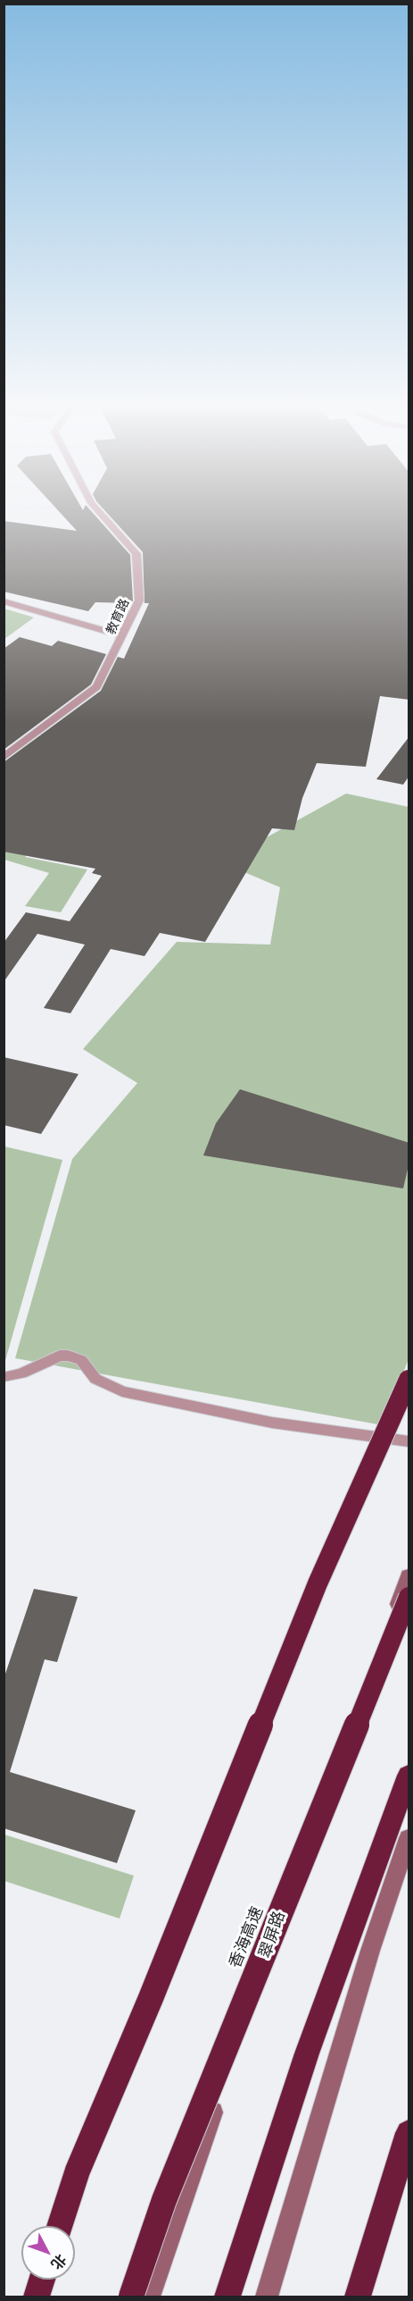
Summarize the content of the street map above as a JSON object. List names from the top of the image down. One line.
{"streets":{"highway":["香海高速"],"main road":["翠屏路"],"street":["教育路"]},"north":"bottom right"}
